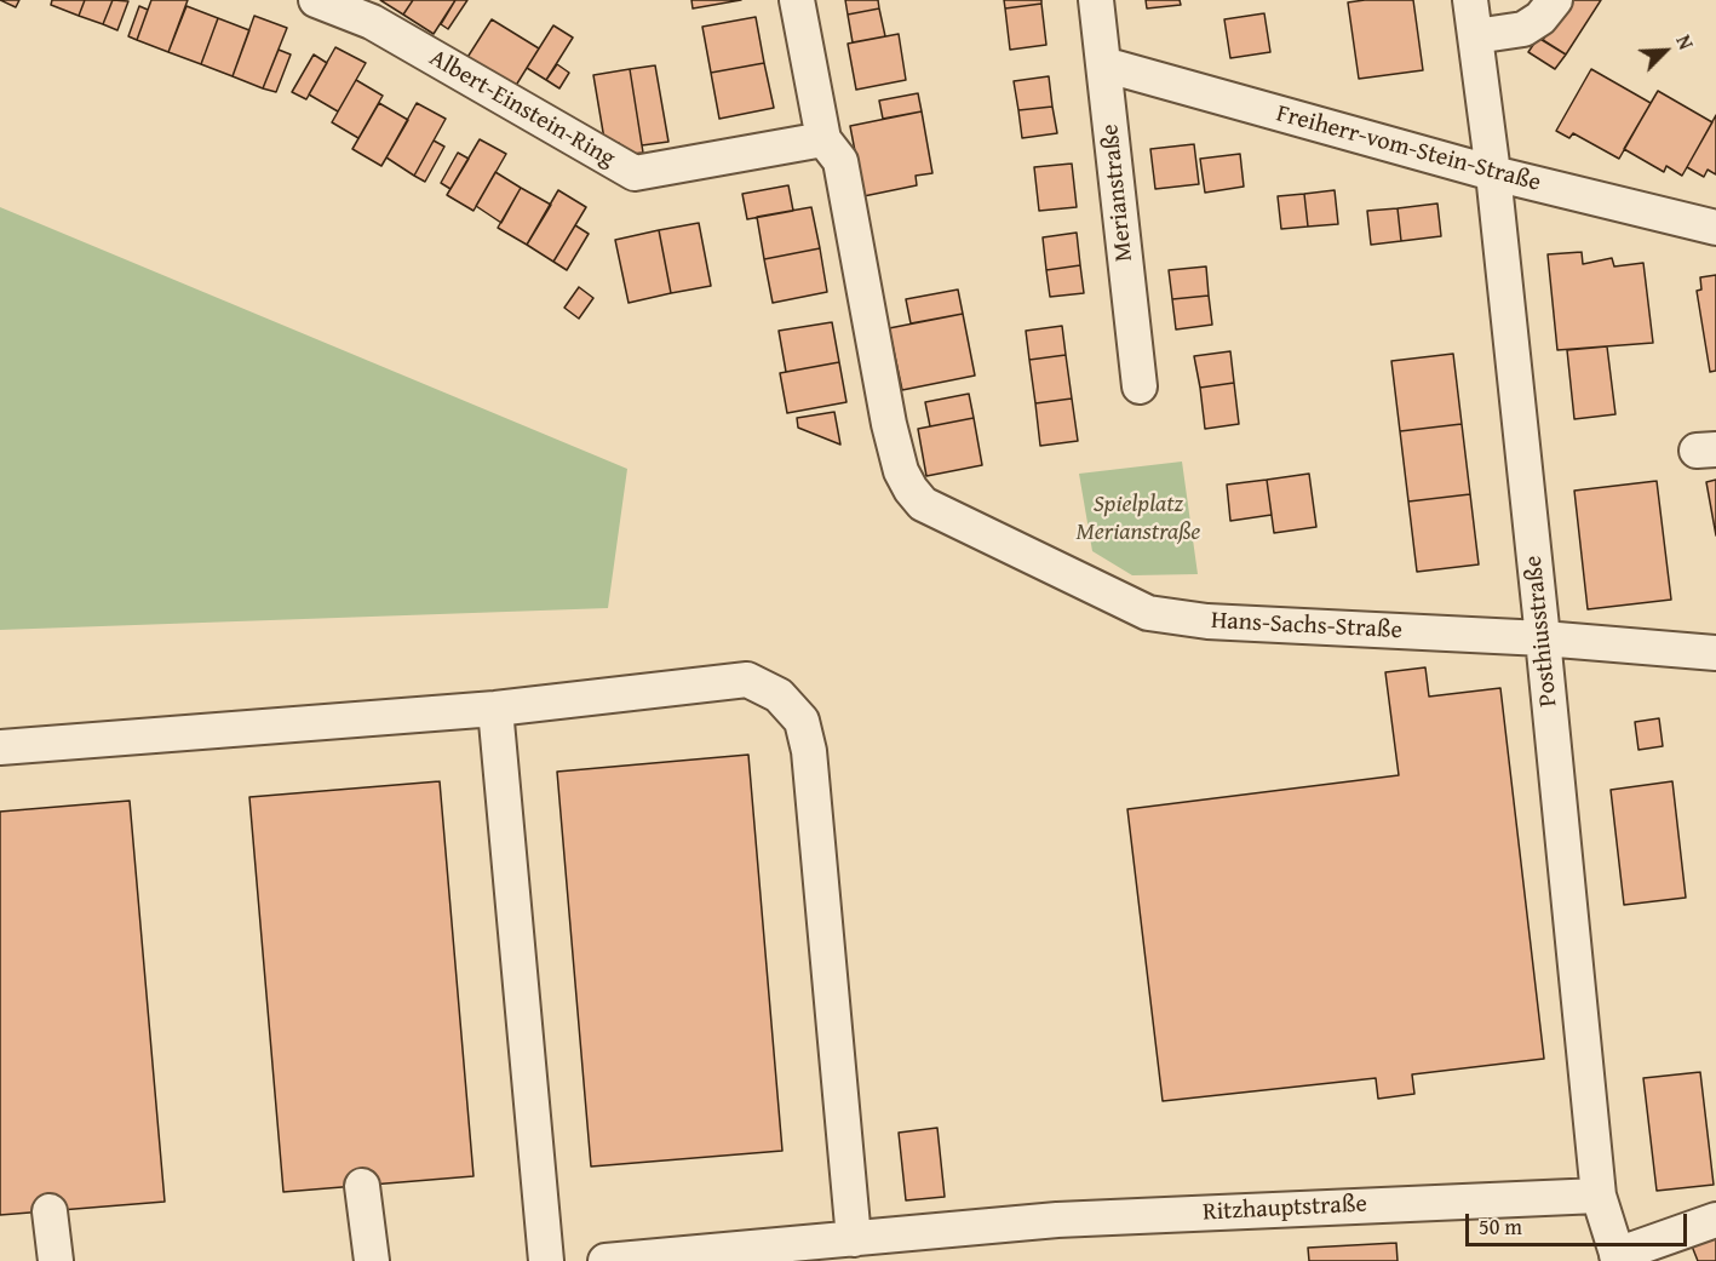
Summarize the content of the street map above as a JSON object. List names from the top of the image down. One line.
{"streets":{"street":["Albert-Einstein-Ring","Freiherr-vom-Stein-Straße","Merianstraße","Hans-Sachs-Straße","Posthiusstraße","Ritzhauptstraße"]},"crossings":[["Albert-Einstein-Ring","Hans-Sachs-Straße"],["Freiherr-vom-Stein-Straße","Merianstraße"],["Freiherr-vom-Stein-Straße","Posthiusstraße"],["Hans-Sachs-Straße","Posthiusstraße"],["Posthiusstraße","Ritzhauptstraße"]],"parks":["Spielplatz Merianstraße"],"scale_bar":"50 m","north":"top right"}
